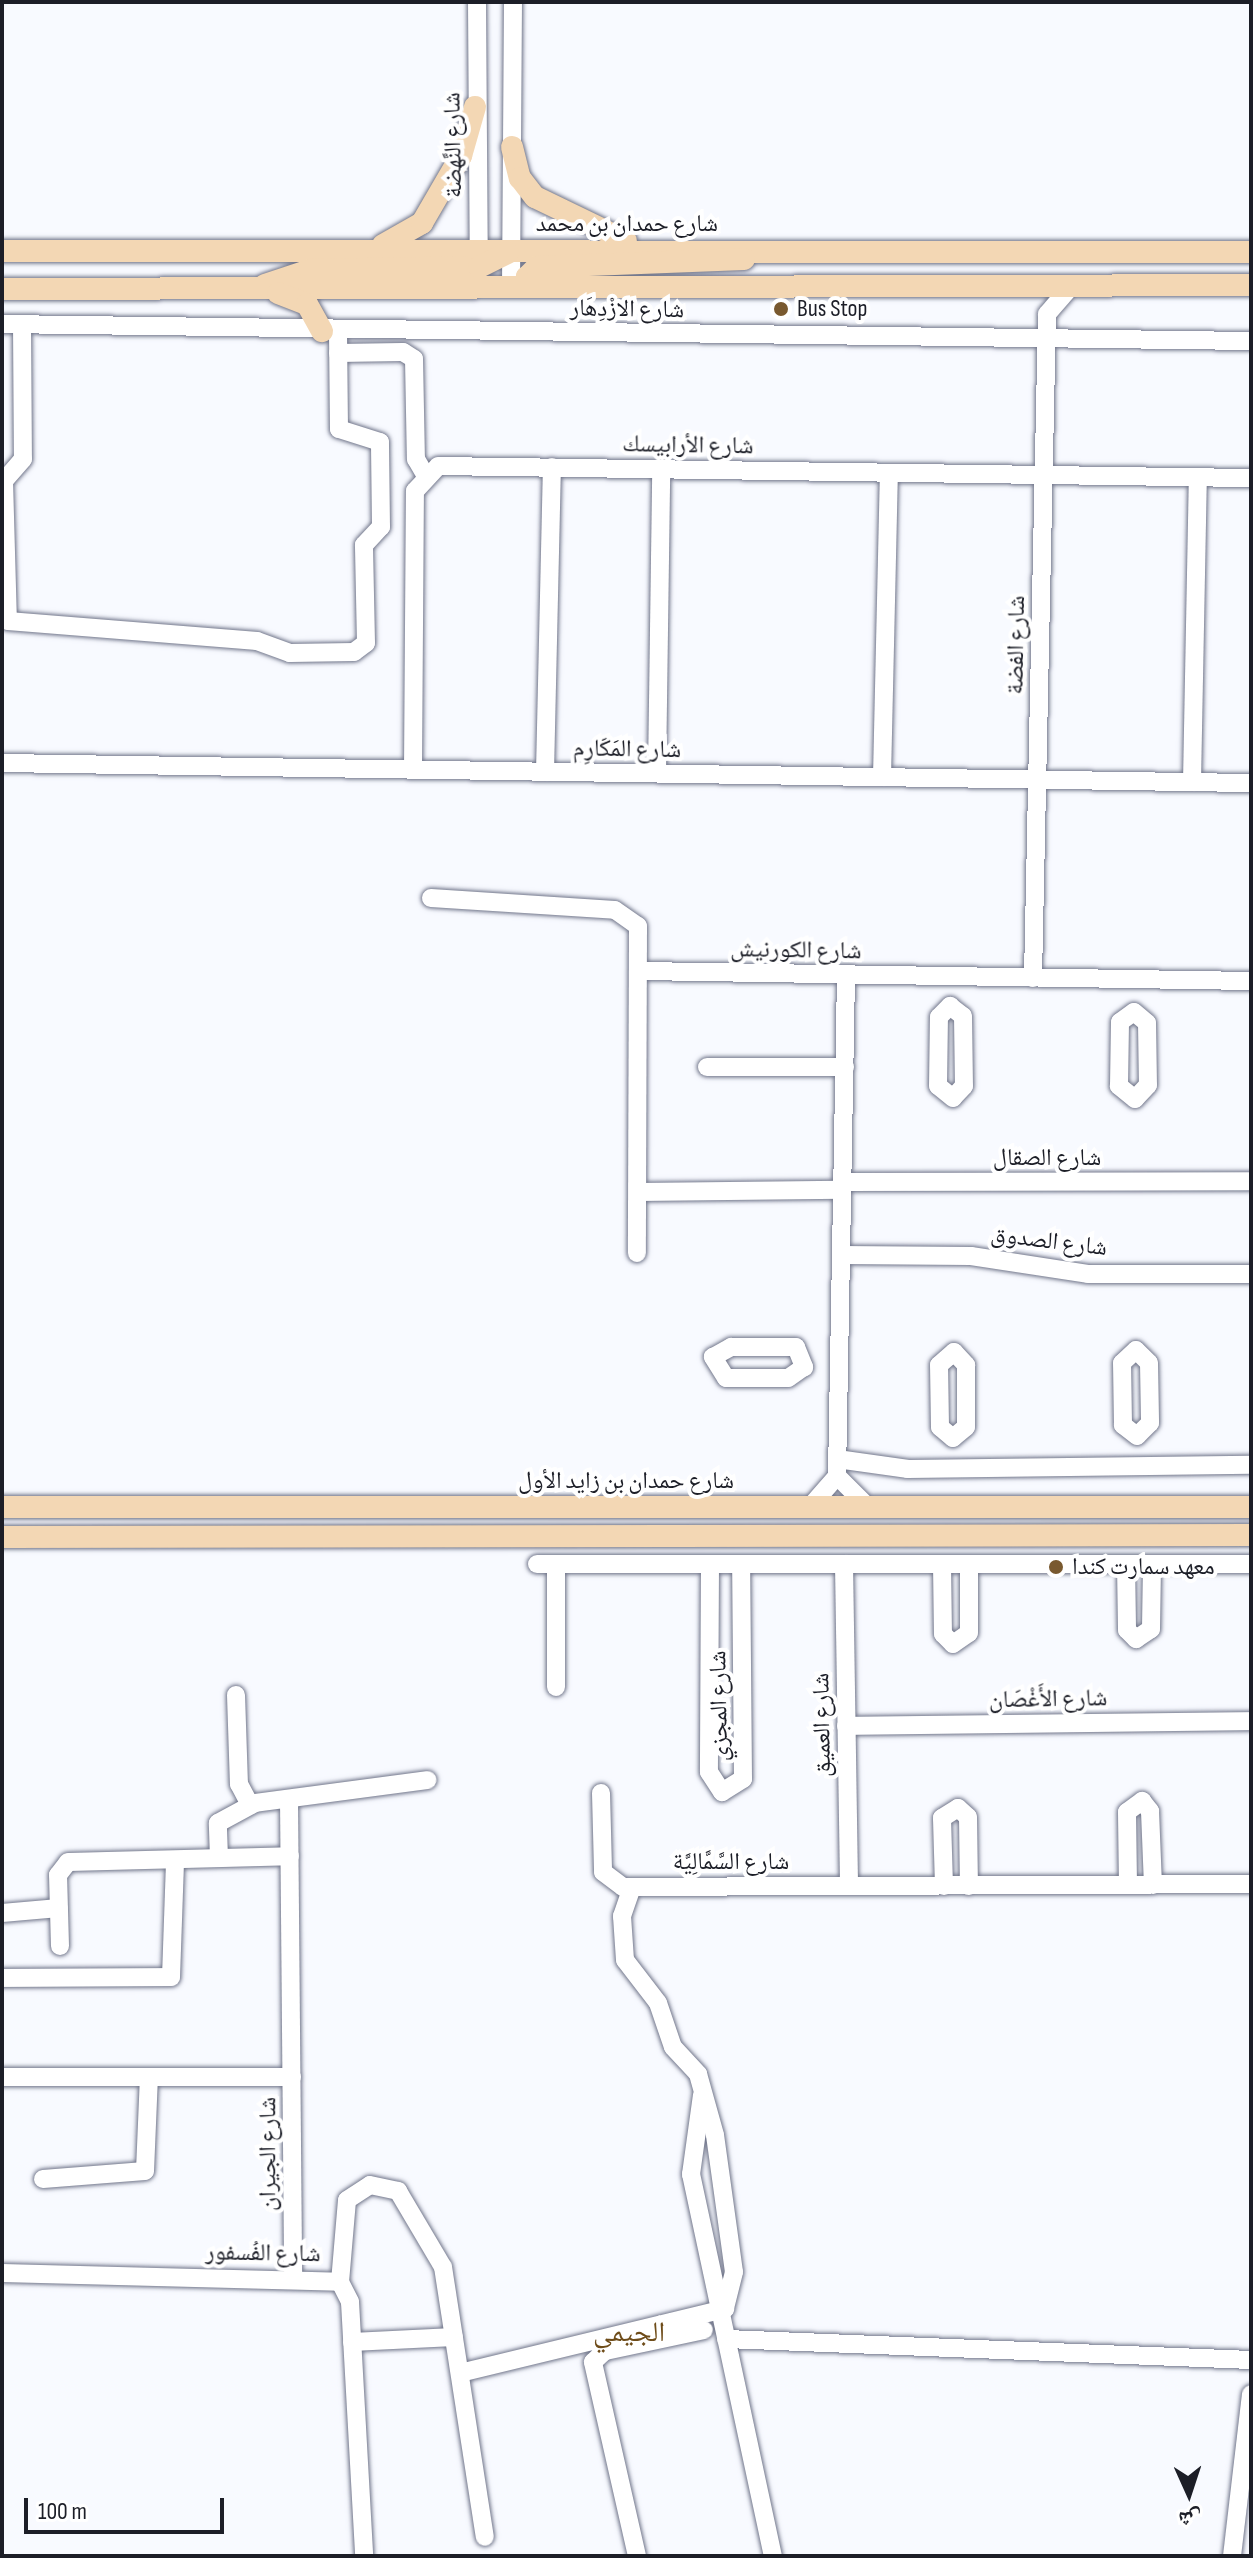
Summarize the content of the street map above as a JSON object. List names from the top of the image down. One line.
{"streets":{"main road":["شارع حمدان بن محمد","شارع حمدان بن زايد الأول"],"street":["شارع النَّهضة","شارع الازْدِهَار","شارع الأرابيسك","شارع الفضة","شارع المَكَارِم","شارع الكورنيش","شارع الصقال","شارع الصدوق","شارع الأَغْصَان","شارع المجزي","شارع العميق","شارع السَّمَّالِيَّة","شارع الجيران","شارع الفُسفور"]},"crossings":[["شارع النَّهضة","شارع حمدان بن محمد"],["شارع الازْدِهَار","شارع الفضة"],["شارع الأرابيسك","شارع الفضة"],["شارع الفضة","شارع المَكَارِم"],["شارع الفضة","شارع الكورنيش"],["شارع الأَغْصَان","شارع العميق"],["شارع العميق","شارع السَّمَّالِيَّة"],["شارع الجيران","شارع الفُسفور"]],"districts":["الجيمي"],"places":["Bus Stop","معهد سمارت كندا"],"scale_bar":"100 m","north":"bottom"}
